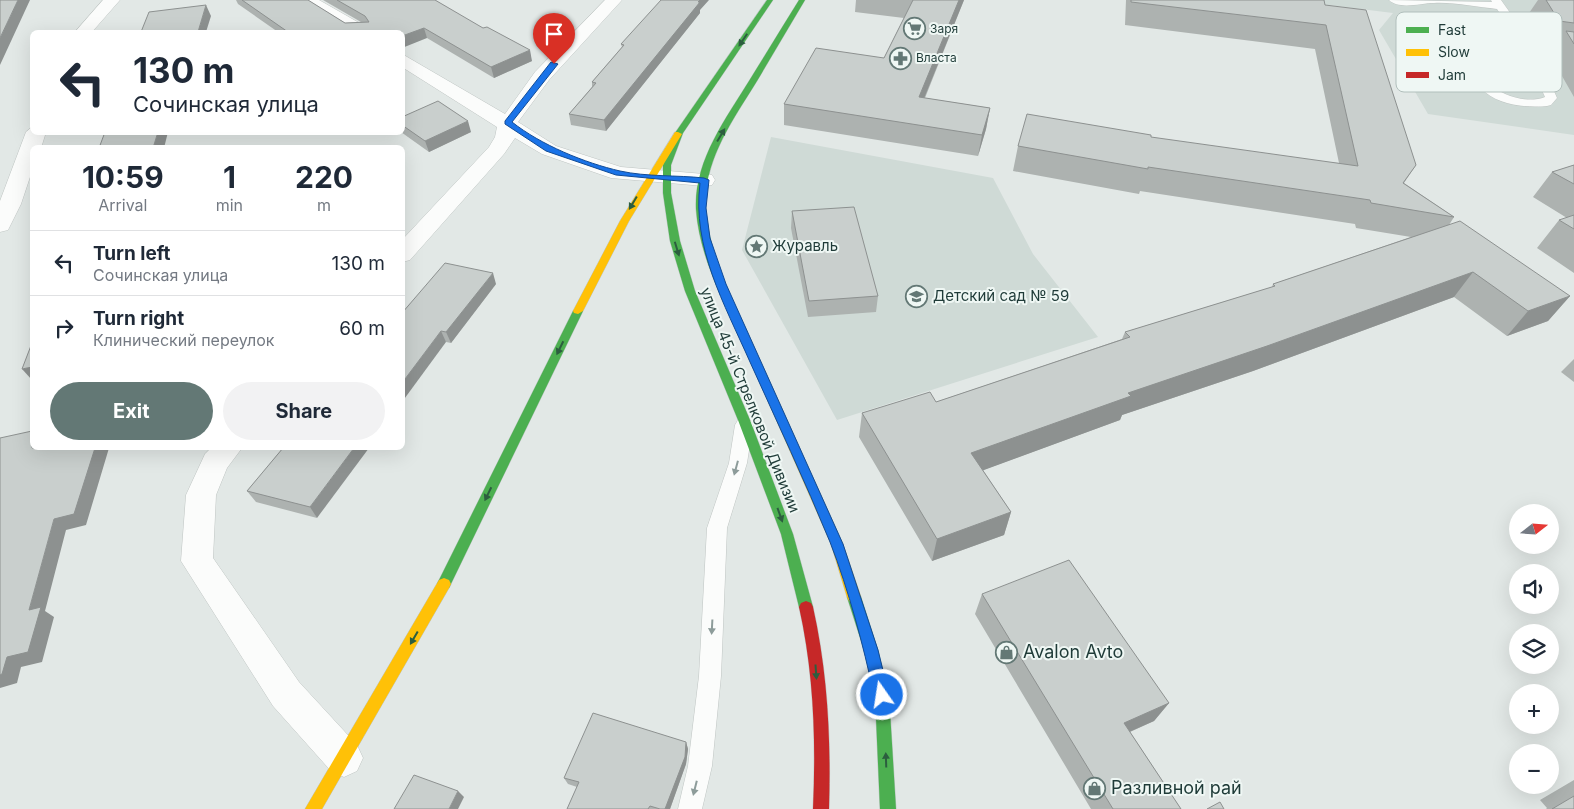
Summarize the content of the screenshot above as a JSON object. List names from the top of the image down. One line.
{"streets":{"main road":["улица 45-й Стрелковой Дивизии"]},"places":{"supermarket":["Заря"],"pharmacy":["Власта"],"place":["Журавль"],"school or university":["Детский сад № 59"],"shop":["Avalon Avto","Разливной рай"]},"legend":["Fast","Slow","Jam"],"north":"right","page":{"turn":["130 m","Сочинская улица"],"eta":["10:59","Arrival","1","min","220","m"],"list":[{"name":"Turn left","note":"Сочинская улица","value":"130 m"},{"name":"Turn right","note":"Клинический переулок","value":"60 m"}],"buttons":["Exit","Share"],"map_buttons":["+","−"]}}
